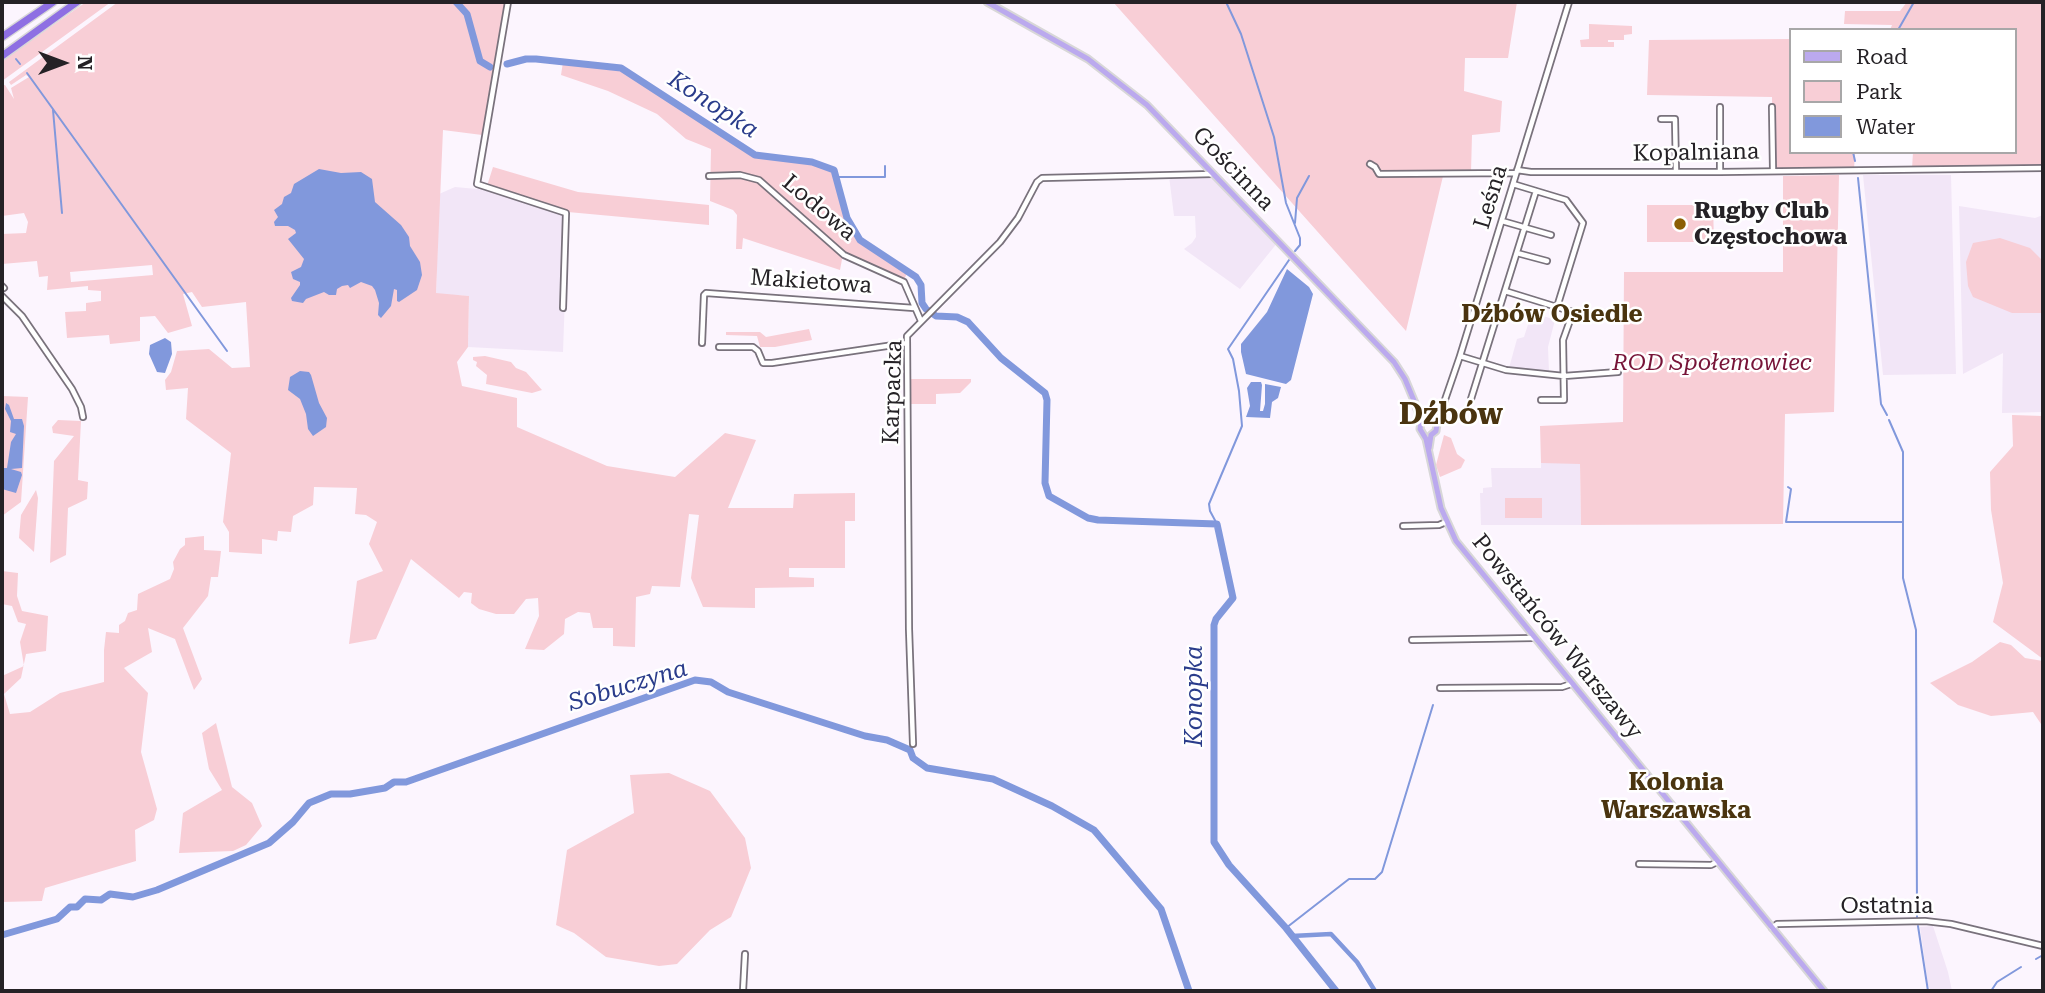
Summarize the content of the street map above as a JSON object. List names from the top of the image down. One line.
{"streets":{"main road":["Gościnna","Powstańców Warszawy"],"street":["Kopalniana","Leśna","Lodowa","Makietowa","Karpacka","Ostatnia"]},"crossings":[["Kopalniana","Leśna"],["Gościnna","Leśna"],["Gościnna","Karpacka"],["Gościnna","Powstańców Warszawy"],["Leśna","Powstańców Warszawy"],["Lodowa","Makietowa"],["Lodowa","Karpacka"],["Powstańców Warszawy","Ostatnia"]],"districts":["Dźbów Osiedle","Dźbów","Kolonia Warszawska"],"water":["Konopka","Sobuczyna"],"parks":["ROD Społemowiec"],"places":["Rugby Club Częstochowa"],"legend":["Road","Park","Water"],"north":"right"}
